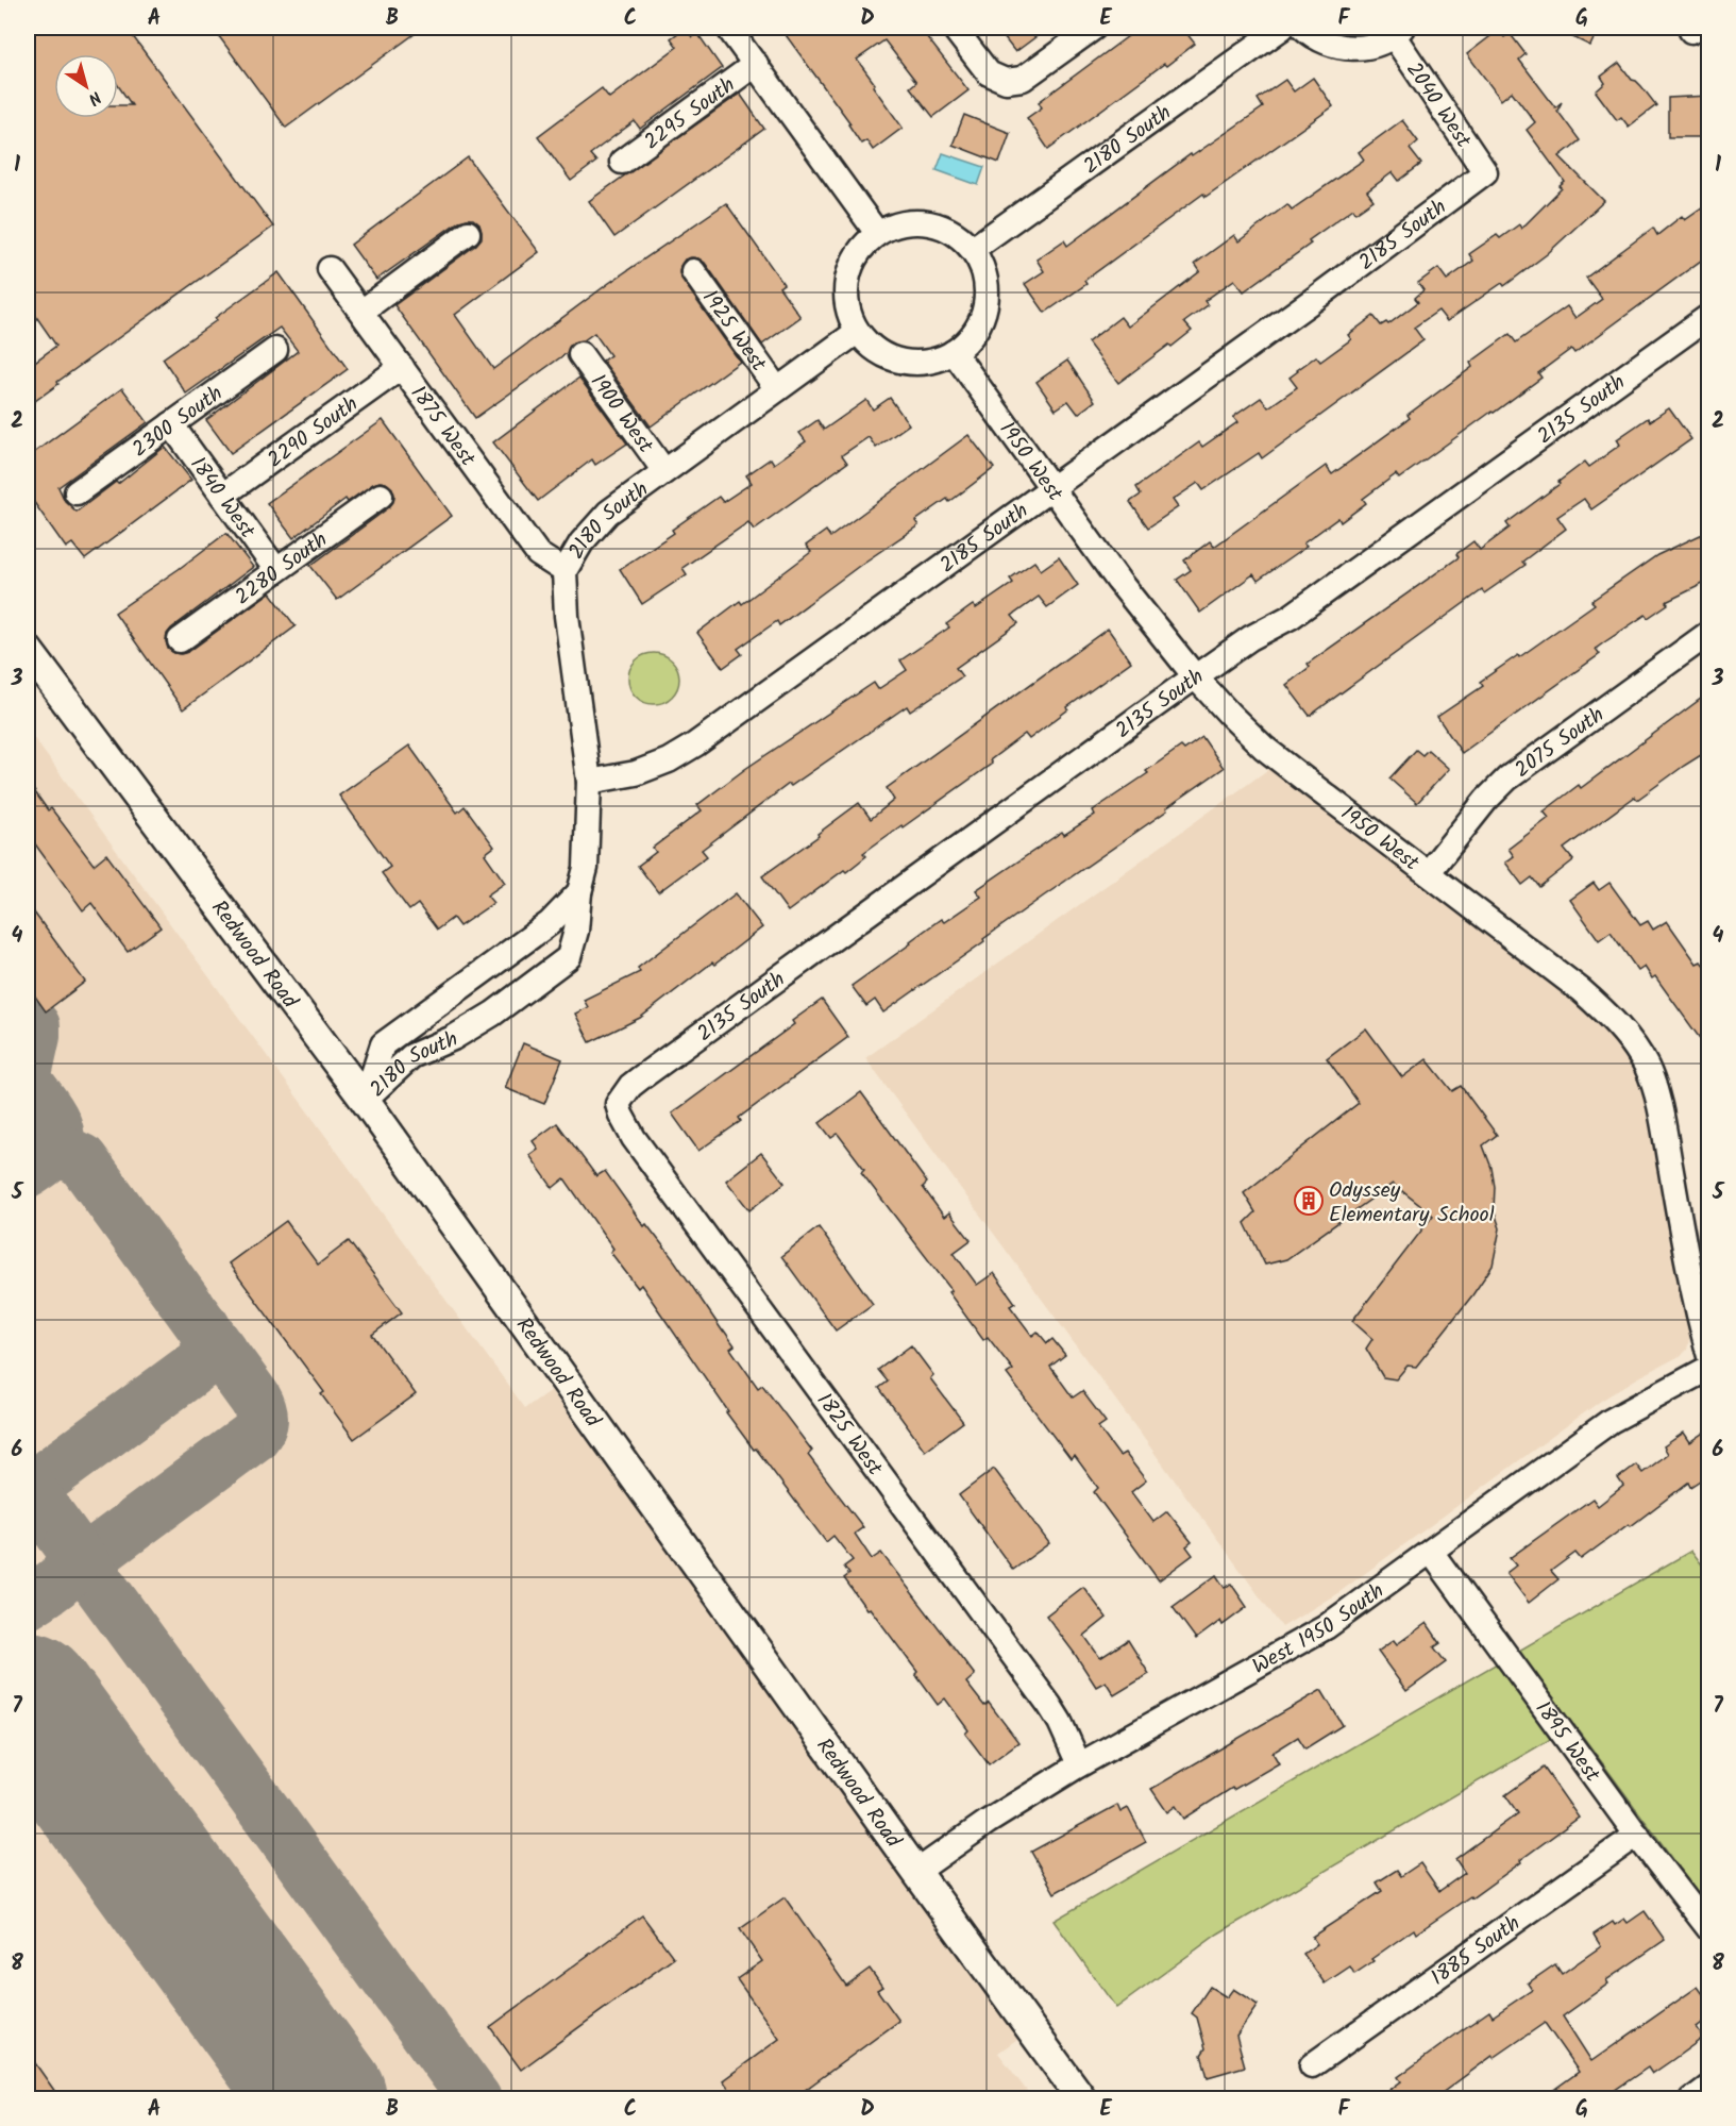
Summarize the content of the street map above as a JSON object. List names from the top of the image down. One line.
{"streets":{"main road":["Redwood Road"],"street":["2040 West","2295 South","2180 South","2185 South","1925 West","2135 South","1900 West","2300 South","1875 West","2290 South","1950 West","1840 West","2280 South","2075 South","1825 West","West 1950 South","1895 West","1885 South"]},"crossings":[["2040 West","2185 South"],["2180 South","2185 South"],["2180 South","1925 West"],["2180 South","1900 West"],["2180 South","1875 West"],["2180 South","1950 West"],["2180 South","Redwood Road"],["2185 South","1950 West"],["2135 South","1950 West"],["2135 South","1825 West"],["2300 South","1840 West"],["1875 West","2290 South"],["2290 South","1840 West"],["1950 West","2075 South"],["1840 West","2280 South"],["Redwood Road","West 1950 South"],["1825 West","West 1950 South"],["West 1950 South","1895 West"],["1895 West","1885 South"]],"places":{"building":["Odyssey Elementary School"]},"north":"bottom right","grid":{"columns":["A","B","C","D","E","F","G"],"rows":["1","2","3","4","5","6","7","8"]}}
